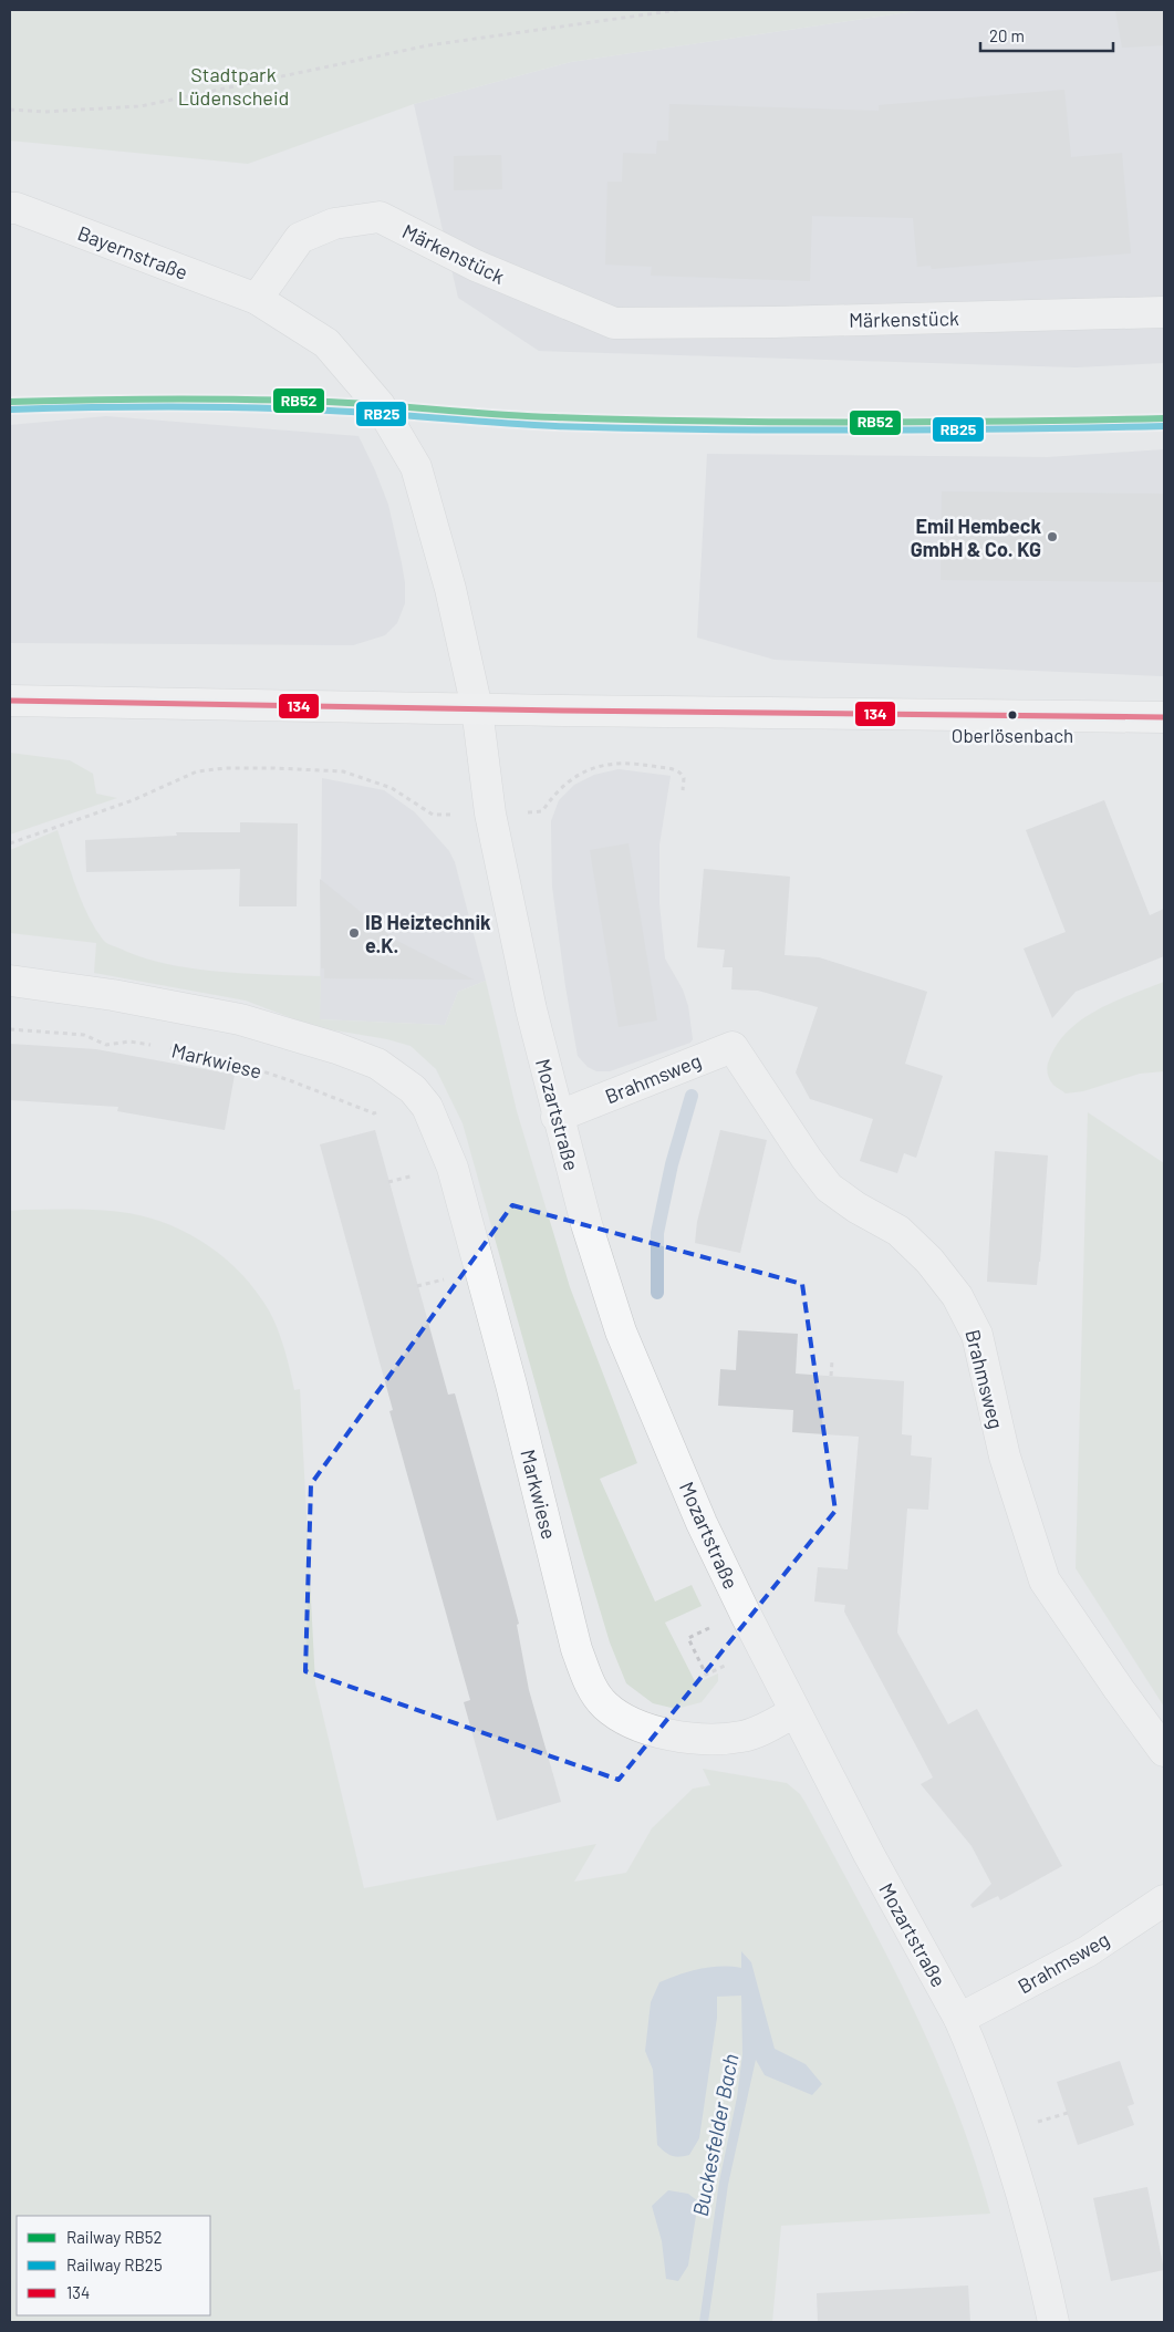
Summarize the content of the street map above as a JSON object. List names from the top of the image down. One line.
{"streets":{"street":["Bayernstraße","Märkenstück","Markwiese","Brahmsweg","Mozartstraße"]},"crossings":[["Bayernstraße","Märkenstück"],["Markwiese","Mozartstraße"],["Brahmsweg","Mozartstraße"]],"water":["Buckesfelder Bach"],"parks":["Stadtpark Lüdenscheid"],"places":["Emil Hembeck GmbH & Co. KG","Oberlösenbach","IB Heiztechnik e.K."],"lines":["rail line RB52","rail line RB25","transit line 134"],"legend":["Railway RB52","Railway RB25","134"],"scale_bar":"20 m"}
